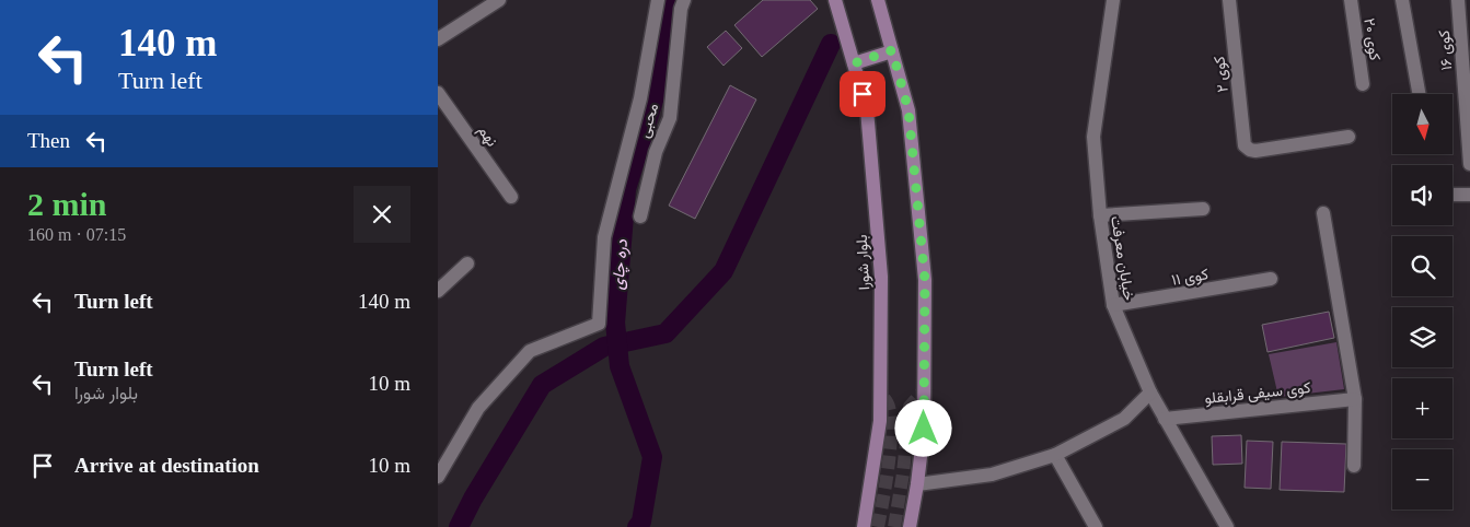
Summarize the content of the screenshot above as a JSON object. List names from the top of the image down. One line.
{"streets":{"main road":["بلوار شورا"],"street":["کوی ۲۰","کوی ۱۶","کوی ۲","محبی","نهم","خیابان معرفت","کوی ۱۱","کوی سیفی قرابقلو"]},"crossings":[["خیابان معرفت","کوی ۱۱"],["خیابان معرفت","کوی سیفی قرابقلو"]],"water":["دره چای"],"north":"bottom","page":{"turn":["140 m","Turn left"],"map_buttons":["+","−"],"then":"Then","heading":["2 min","160 m · 07:15"],"list":[{"name":"Turn left","value":"140 m"},{"name":"Turn left","note":"بلوار شورا","value":"10 m"},{"name":"Arrive at destination","value":"10 m"}]}}
